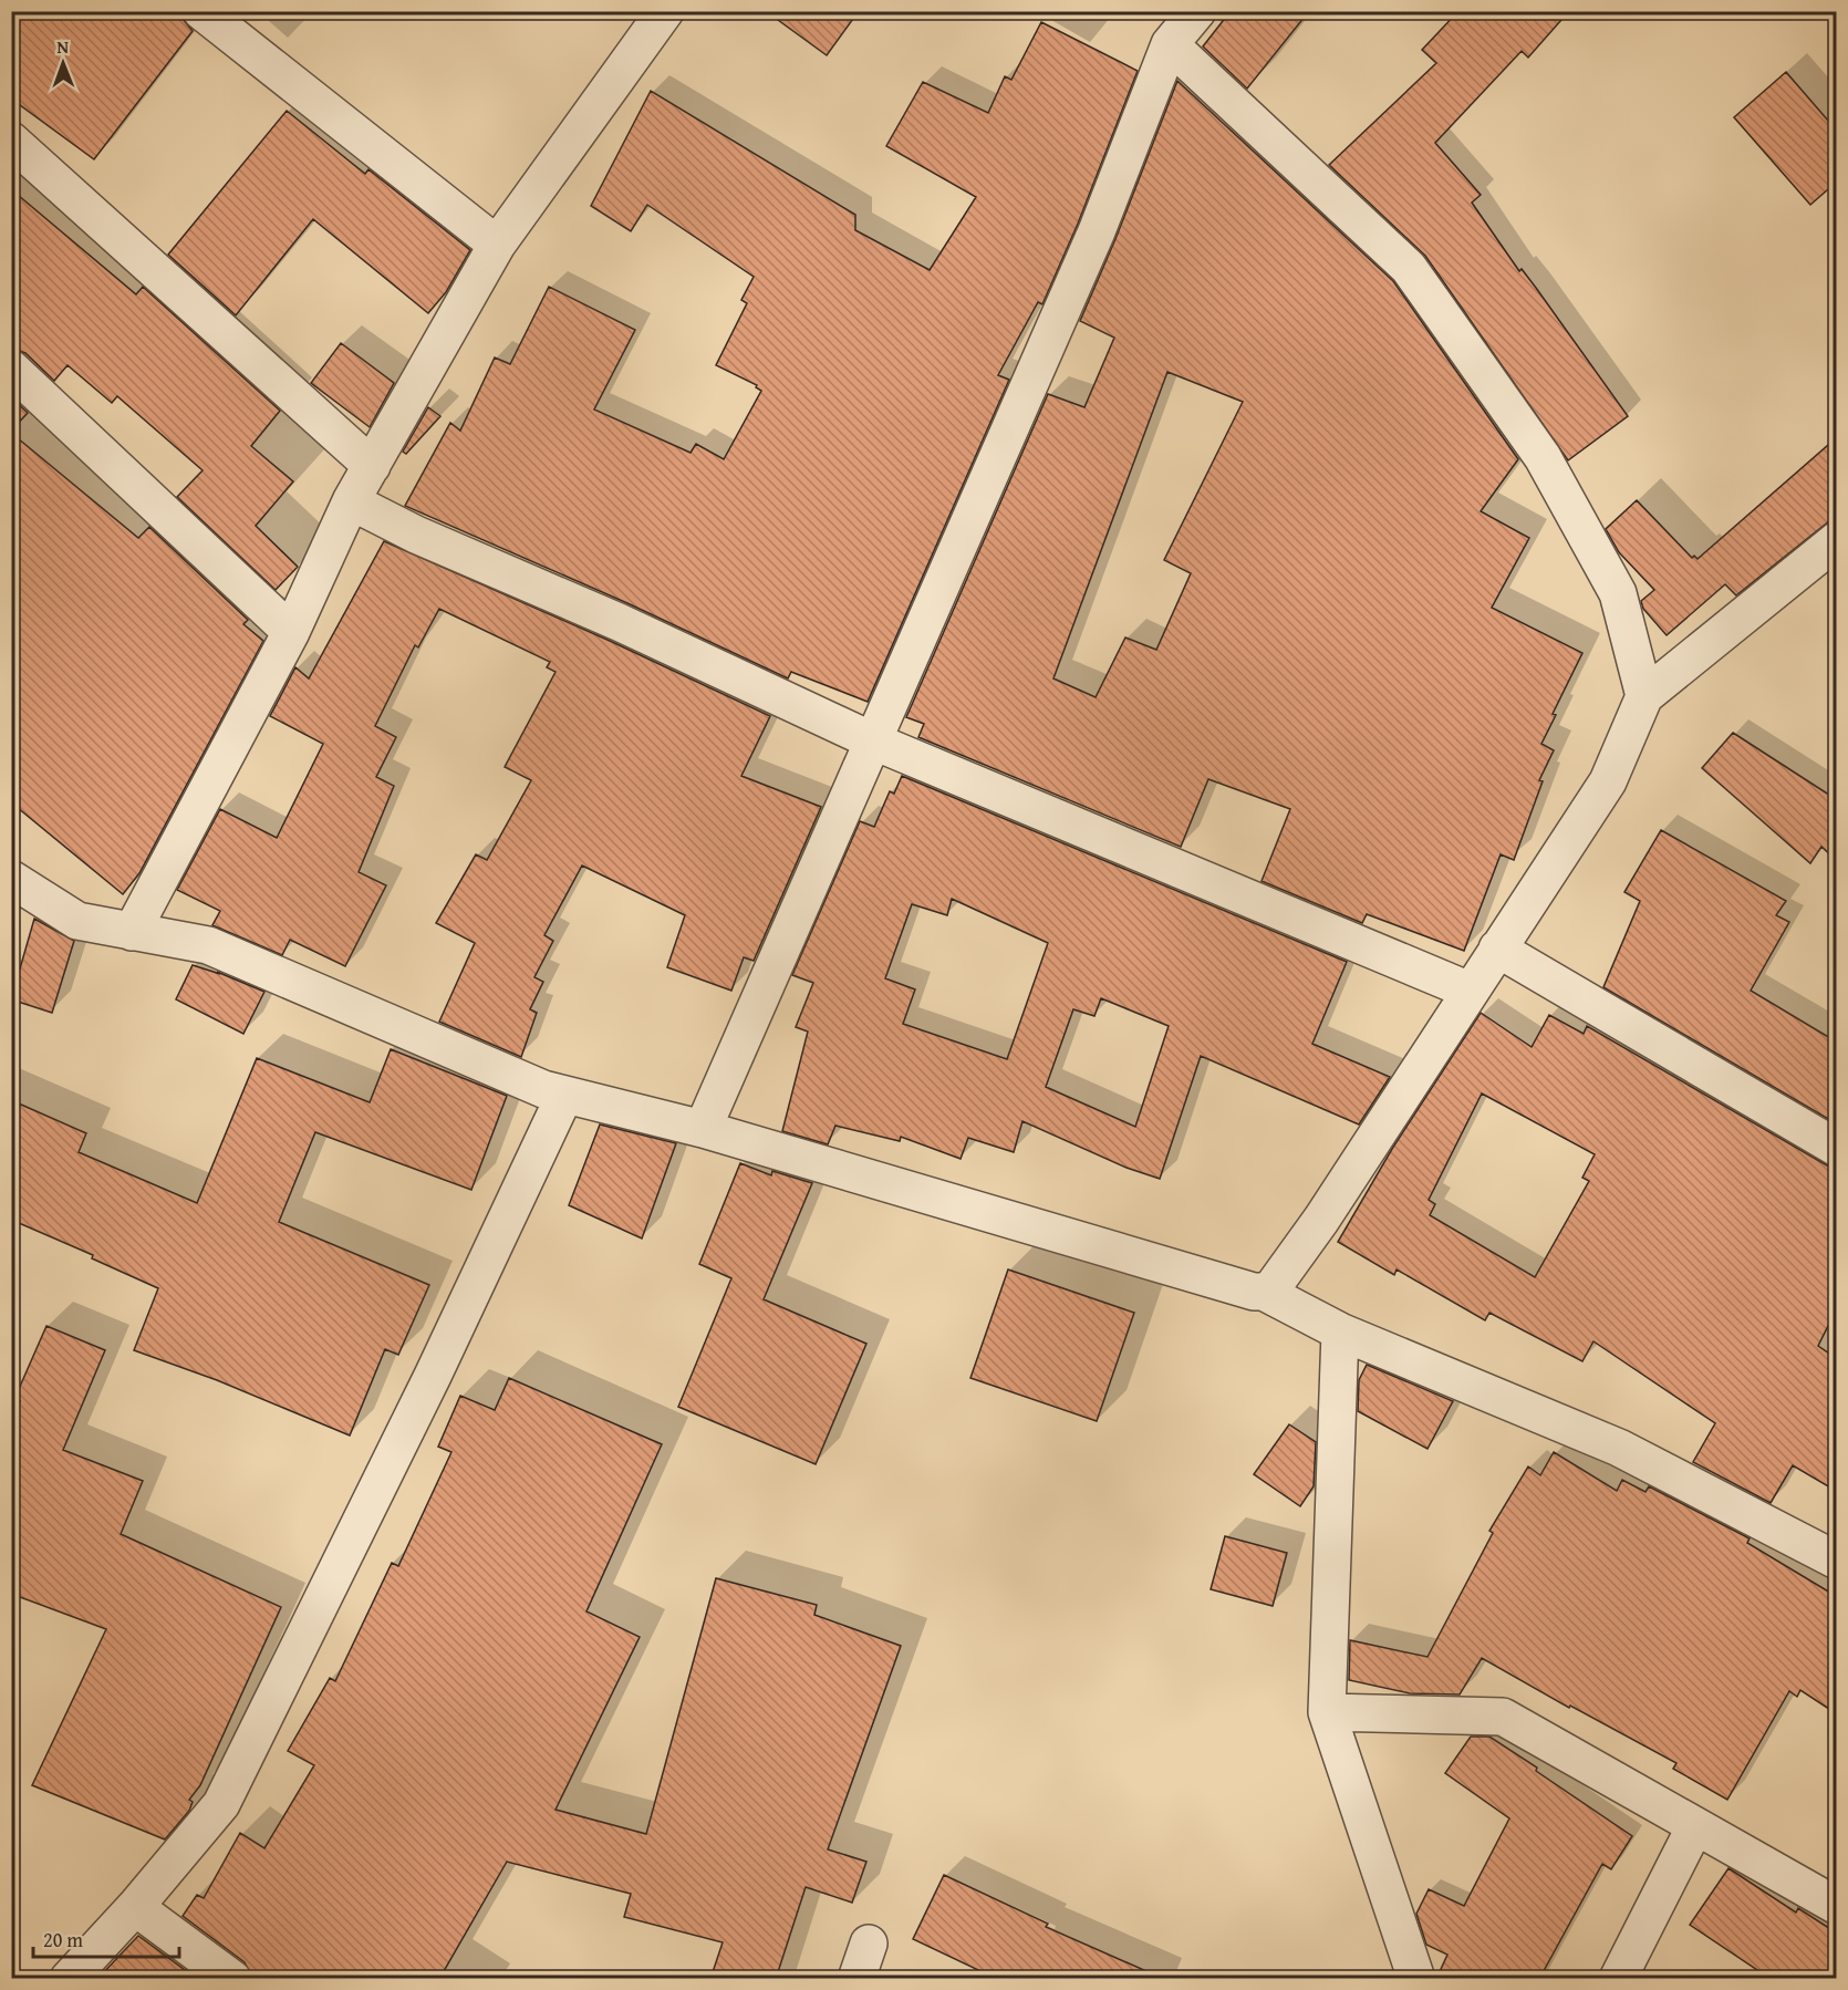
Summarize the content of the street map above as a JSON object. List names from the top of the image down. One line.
{"scale_bar":"20 m","north":"top"}
